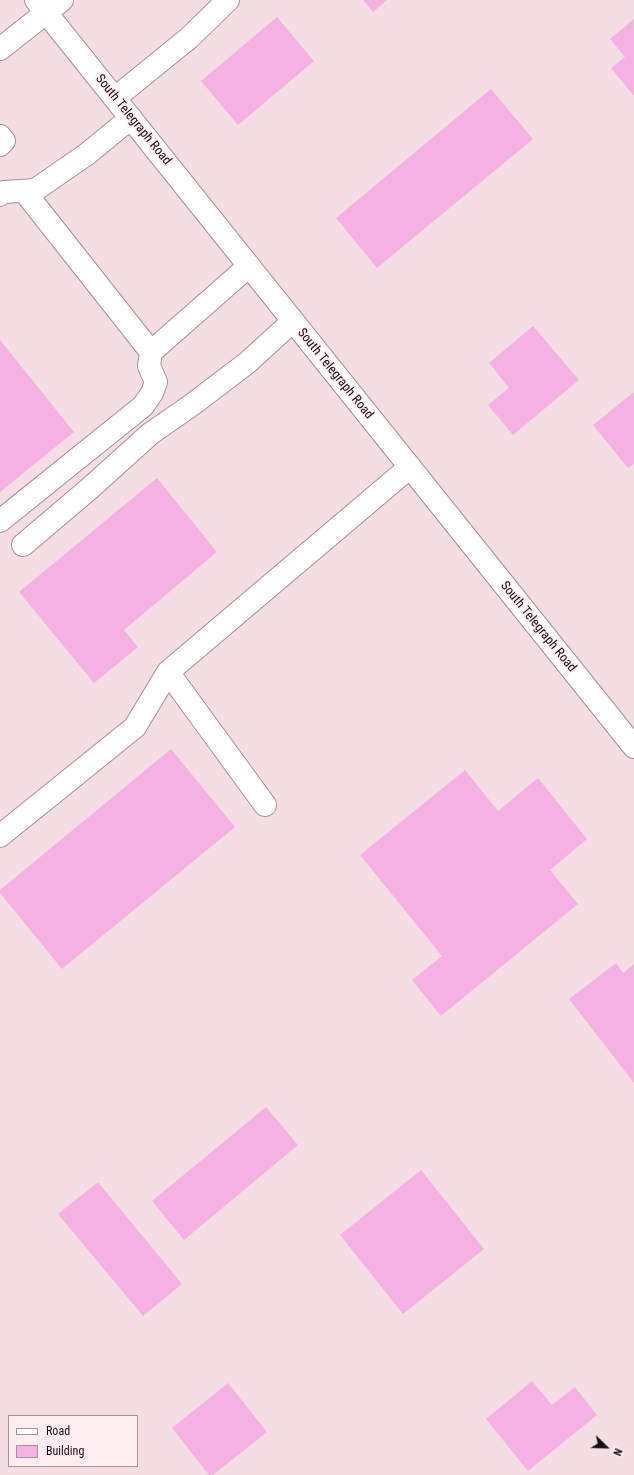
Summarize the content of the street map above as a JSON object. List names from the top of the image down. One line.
{"streets":{"main road":["South Telegraph Road"]},"legend":["Road","Building"],"north":"bottom right"}
